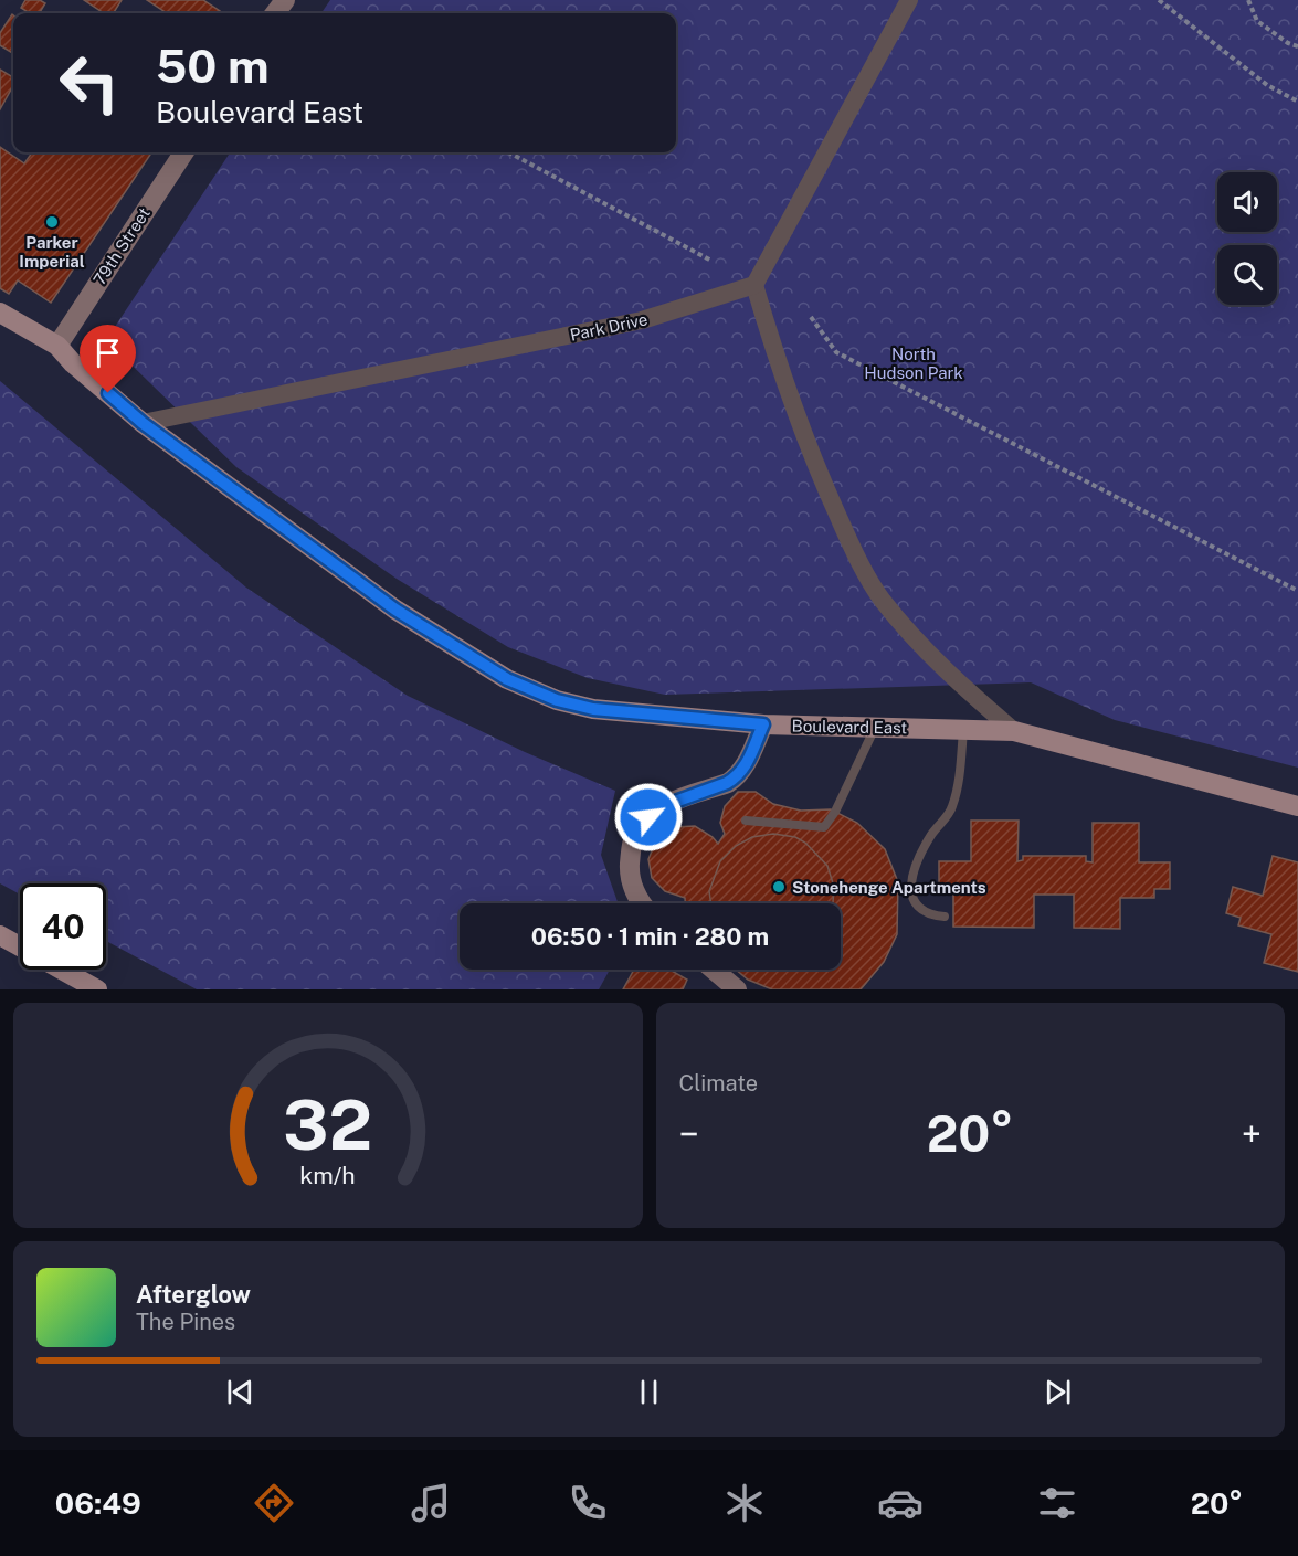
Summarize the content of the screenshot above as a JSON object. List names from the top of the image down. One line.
{"streets":{"main road":["Boulevard East"],"street":["79th Street","Park Drive"]},"crossings":[["79th Street","Boulevard East"],["Park Drive","Boulevard East"]],"parks":["North Hudson Park"],"places":["Parker Imperial","Stonehenge Apartments"],"page":{"turn":["50 m","Boulevard East"],"limit":"40","trip":"06:50 · 1 min · 280 m","tile":"Climate","heat":["−","20°","+"],"song":["Afterglow","The Pines"],"tabs":["06:49","20°"],"gauge":["32","km/h"]}}
